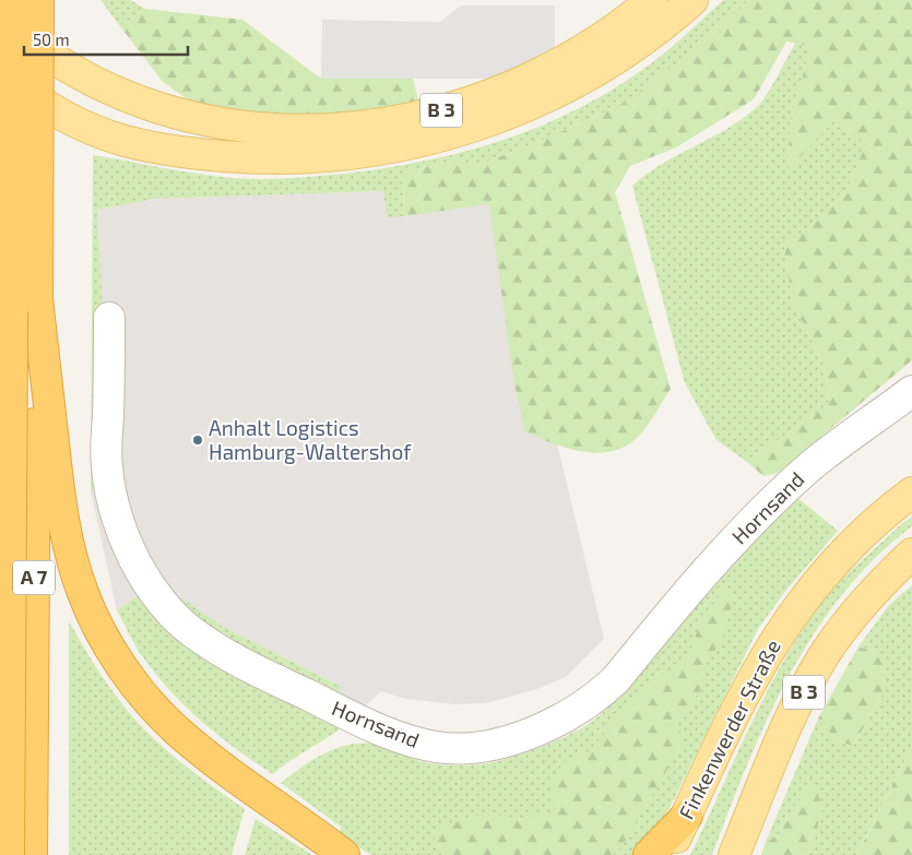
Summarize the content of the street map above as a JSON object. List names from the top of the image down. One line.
{"streets":{"highway":["A 7"],"main road":["B 3","Finkenwerder Straße"],"street":["Hornsand"]},"places":["Anhalt Logistics Hamburg-Waltershof"],"scale_bar":"50 m"}
